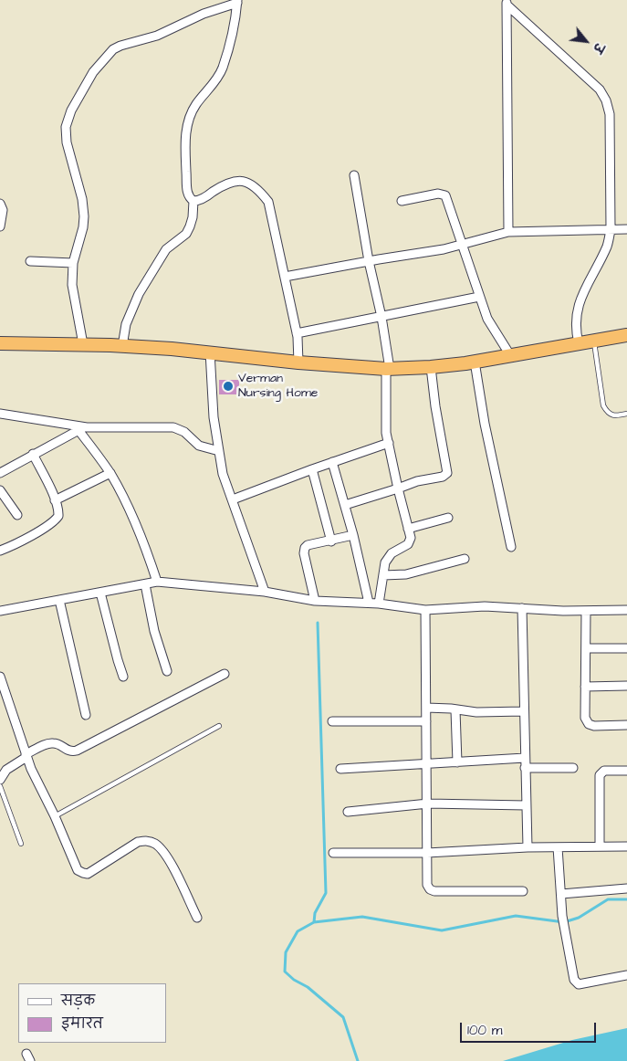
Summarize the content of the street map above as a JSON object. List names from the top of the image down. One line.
{"places":["Verman Nursing Home"],"legend":["सड़क","इमारत"],"scale_bar":"100 m","north":"bottom right"}
